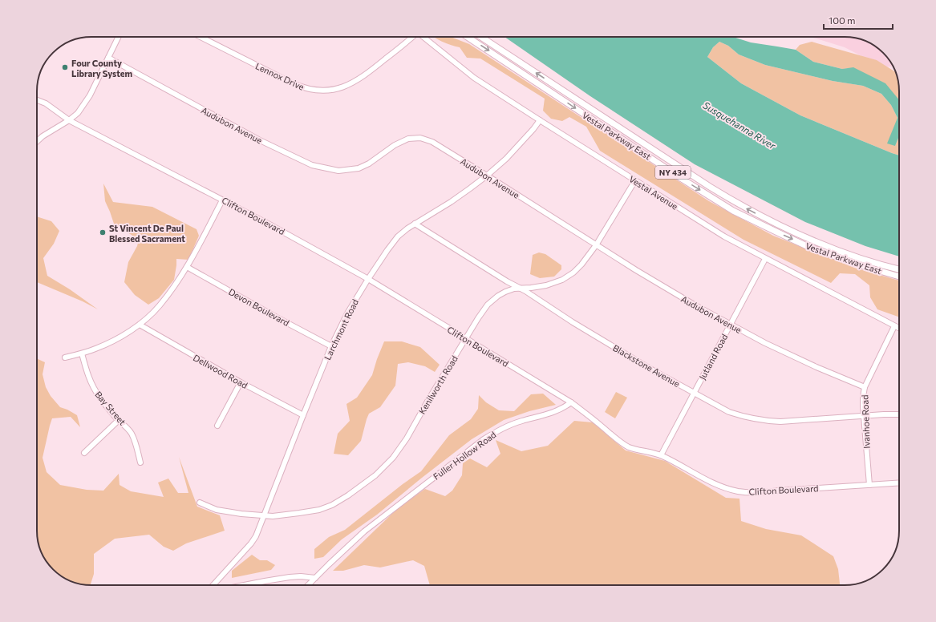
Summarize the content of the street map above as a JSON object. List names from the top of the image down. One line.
{"streets":{"main road":["Vestal Parkway East","NY 434"],"street":["Lennox Drive","Audubon Avenue","Vestal Avenue","Clifton Boulevard","Devon Boulevard","Larchmont Road","Jutland Road","Blackstone Avenue","Dellwood Road","Kenilworth Road","Bay Street","Ivanhoe Road","Fuller Hollow Road"]},"crossings":[["Audubon Avenue","Larchmont Road"],["Audubon Avenue","Jutland Road"],["Audubon Avenue","Kenilworth Road"],["Audubon Avenue","Ivanhoe Road"],["Vestal Avenue","Larchmont Road"],["Vestal Avenue","Jutland Road"],["Vestal Avenue","Kenilworth Road"],["Vestal Avenue","Ivanhoe Road"],["Clifton Boulevard","Larchmont Road"],["Clifton Boulevard","Jutland Road"],["Clifton Boulevard","Kenilworth Road"],["Clifton Boulevard","Ivanhoe Road"],["Clifton Boulevard","Fuller Hollow Road"],["Devon Boulevard","Larchmont Road"],["Larchmont Road","Blackstone Avenue"],["Larchmont Road","Dellwood Road"],["Larchmont Road","Kenilworth Road"],["Jutland Road","Blackstone Avenue"],["Blackstone Avenue","Kenilworth Road"],["Blackstone Avenue","Ivanhoe Road"]],"water":["Susquehanna River"],"places":["Four County Library System","St Vincent De Paul Blessed Sacrament"],"scale_bar":"100 m"}
